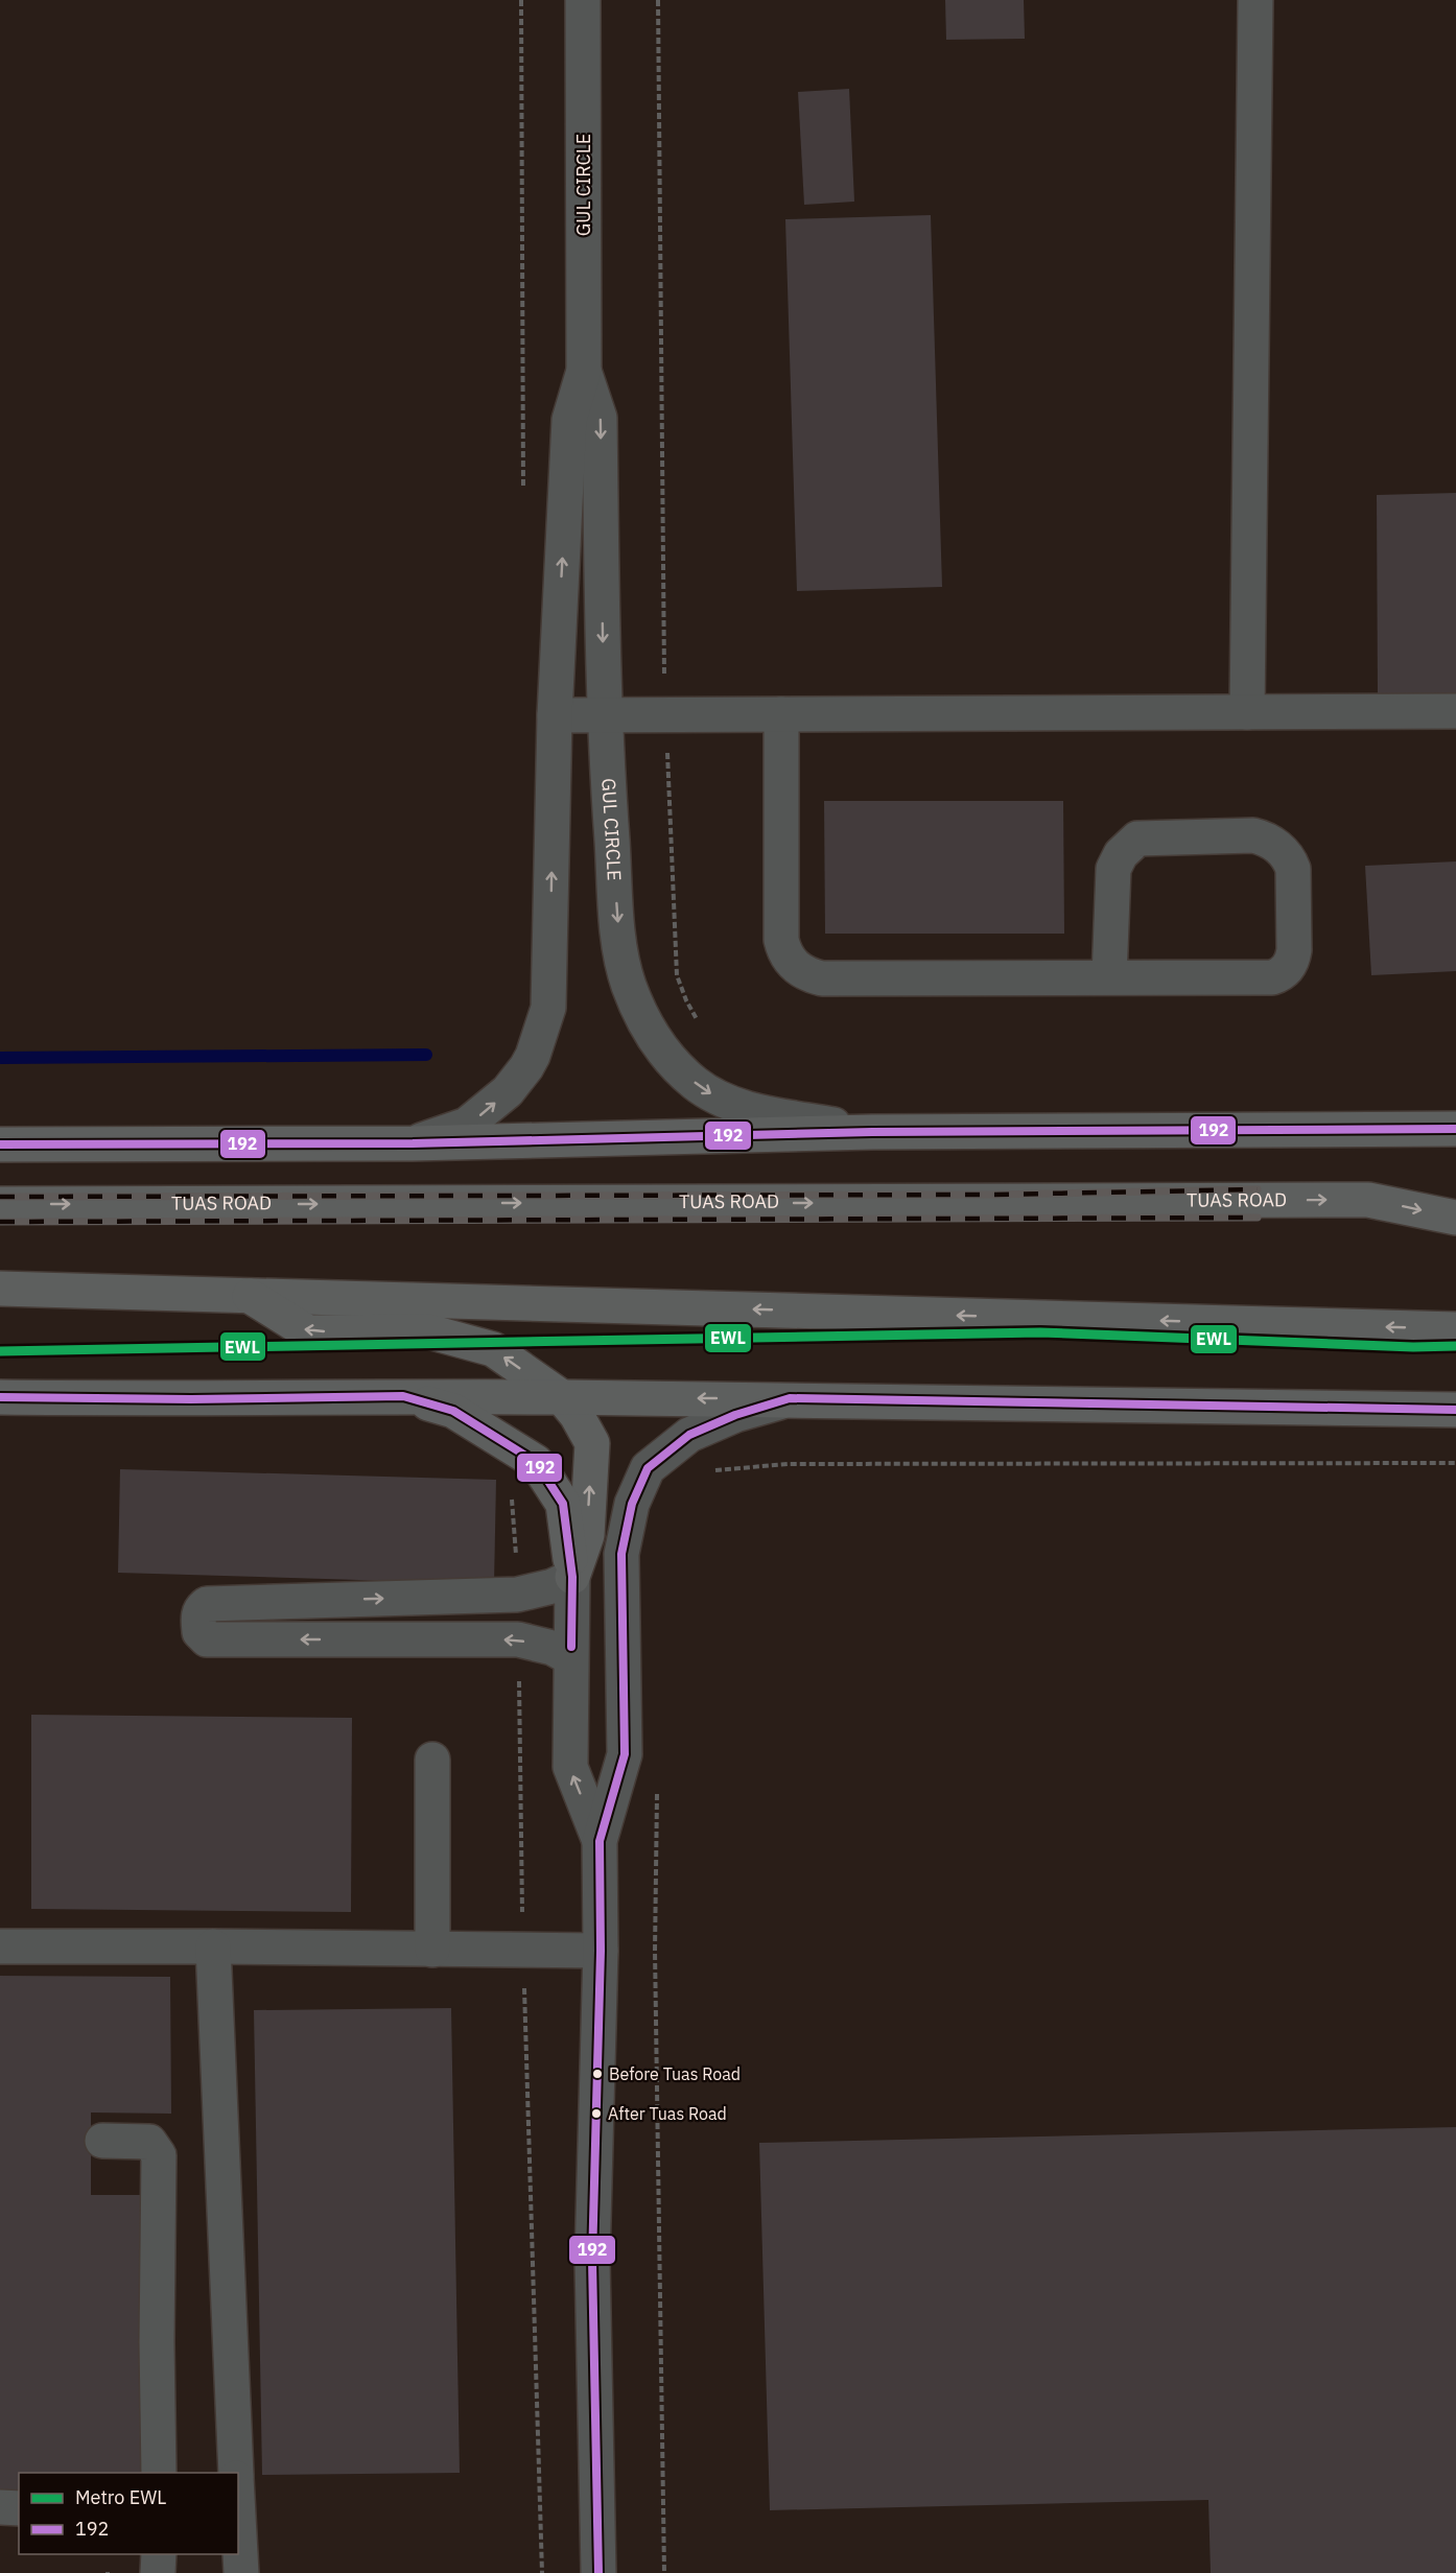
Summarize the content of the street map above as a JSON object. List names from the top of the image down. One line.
{"streets":{"main road":["TUAS ROAD"],"street":["GUL CIRCLE"]},"places":["Before Tuas Road","After Tuas Road"],"lines":["transit line 192","metro line EWL"],"legend":["Metro EWL","192"]}
